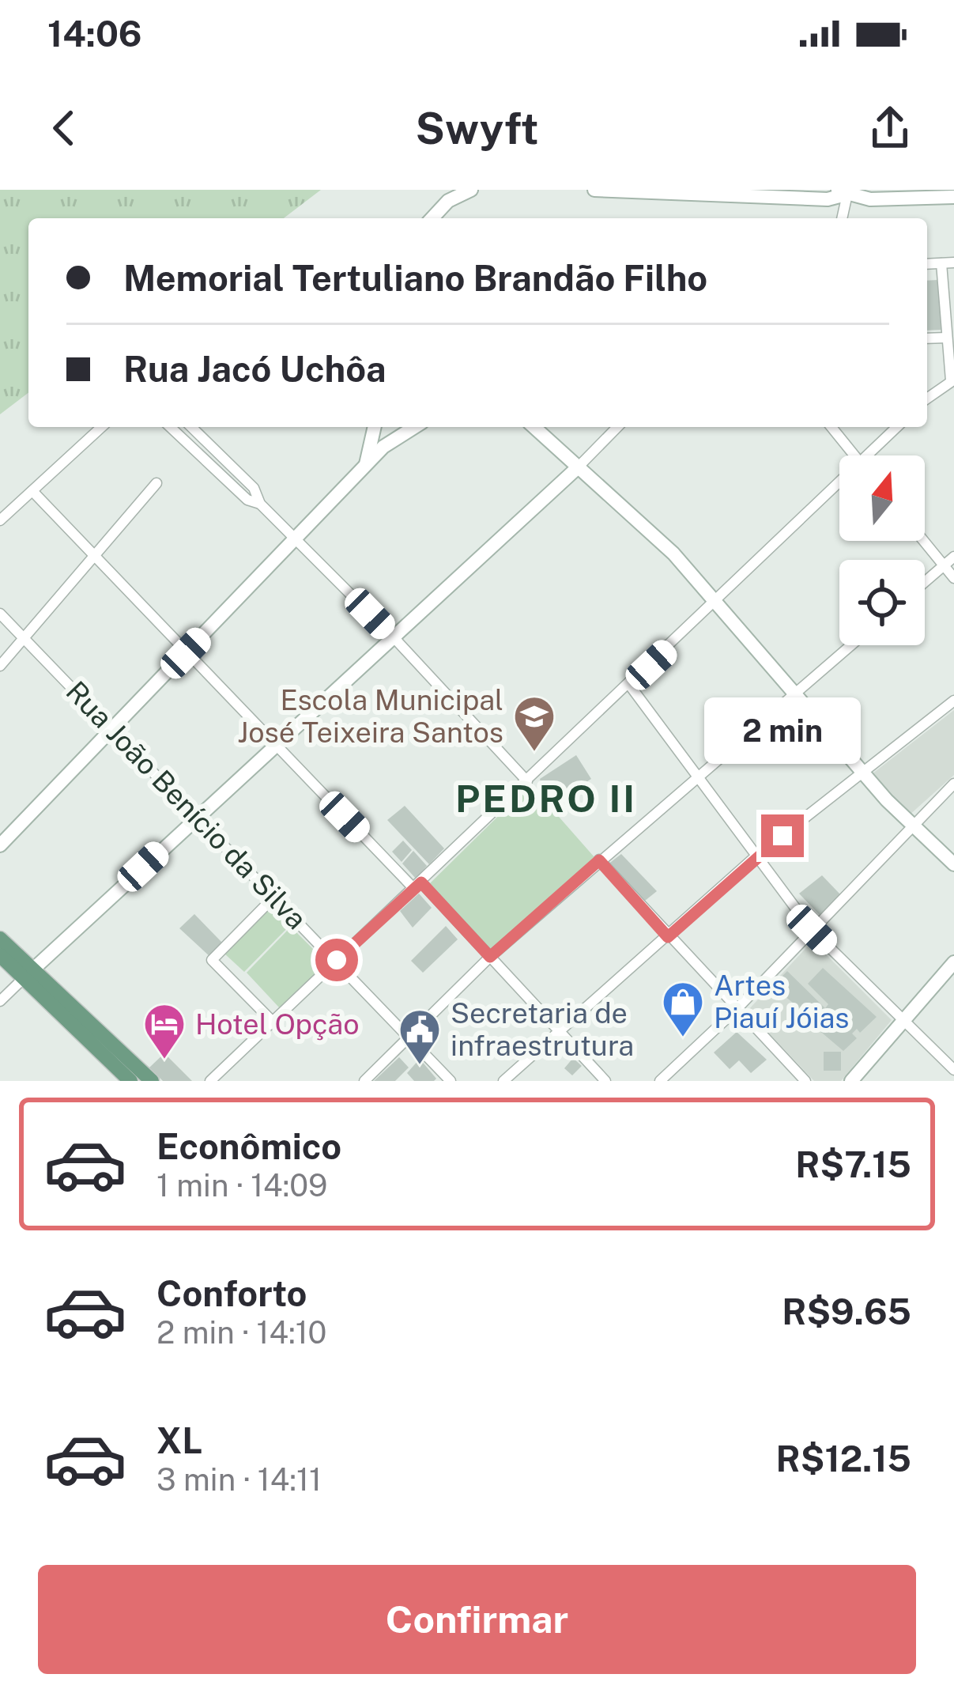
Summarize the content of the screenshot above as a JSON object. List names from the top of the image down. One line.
{"streets":{"street":["Rua João Benício da Silva"]},"districts":["PEDRO II"],"places":{"school or university":["Escola Municipal José Teixeira Santos"],"shop":["Artes Piauí Jóias"],"hotel":["Hotel Opção"],"public building":["Secretaria de infraestrutura"]},"north":"top","page":{"status":"14:06","header":"Swyft","banner":["Memorial Tertuliano Brandão Filho","Rua Jacó Uchôa"],"bubble":"2 min","list":[{"name":"Econômico","note":"1 min · 14:09","value":"R$7.15"},{"name":"Conforto","note":"2 min · 14:10","value":"R$9.65"},{"name":"XL","note":"3 min · 14:11","value":"R$12.15"}],"buttons":"Confirmar"}}
